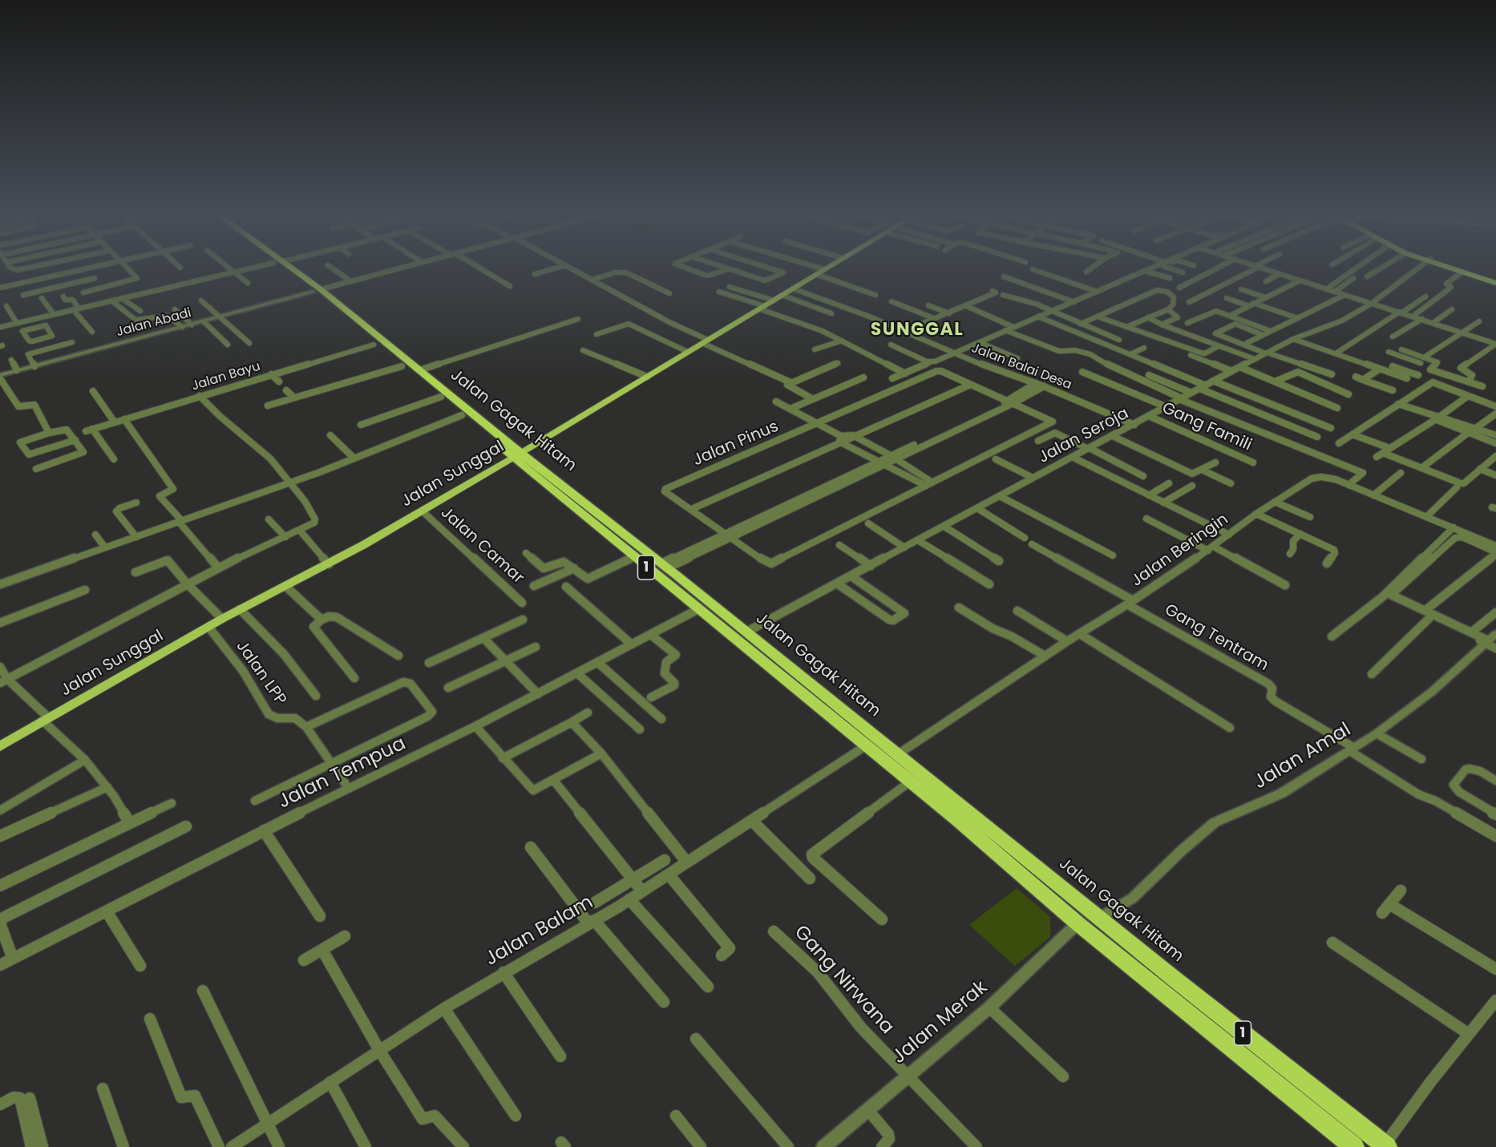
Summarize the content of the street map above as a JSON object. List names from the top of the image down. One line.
{"streets":{"highway":["Jalan Gagak Hitam","1"],"main road":["Jalan Sunggal"],"street":["Jalan Abadi","Jalan Balai Desa","Jalan Bayu","Gang Famili","Jalan Seroja","Jalan Pinus","Jalan Camar","Jalan Beringin","Gang Tentram","Jalan LPP","Jalan Amal","Jalan Tempua","Jalan Balam","Gang Nirwana","Jalan Merak"]},"crossings":[["Jalan Abadi","Jalan Gagak Hitam"],["Jalan Balai Desa","Jalan Seroja"],["Jalan Balai Desa","Jalan Sunggal"],["Jalan Bayu","Jalan Gagak Hitam"],["Jalan Gagak Hitam","Jalan Seroja"],["Jalan Gagak Hitam","Jalan Sunggal"],["Jalan Gagak Hitam","Jalan Beringin"],["Jalan Gagak Hitam","Jalan Amal"],["Jalan Gagak Hitam","Jalan Tempua"],["Jalan Gagak Hitam","Jalan Balam"],["Jalan Gagak Hitam","Jalan Merak"],["Gang Famili","Jalan Seroja"],["Jalan Sunggal","Jalan Camar"],["Jalan Sunggal","Jalan LPP"],["Jalan Beringin","Gang Tentram"],["Gang Tentram","Jalan Amal"],["Gang Nirwana","Jalan Merak"]],"districts":["SUNGGAL"]}
